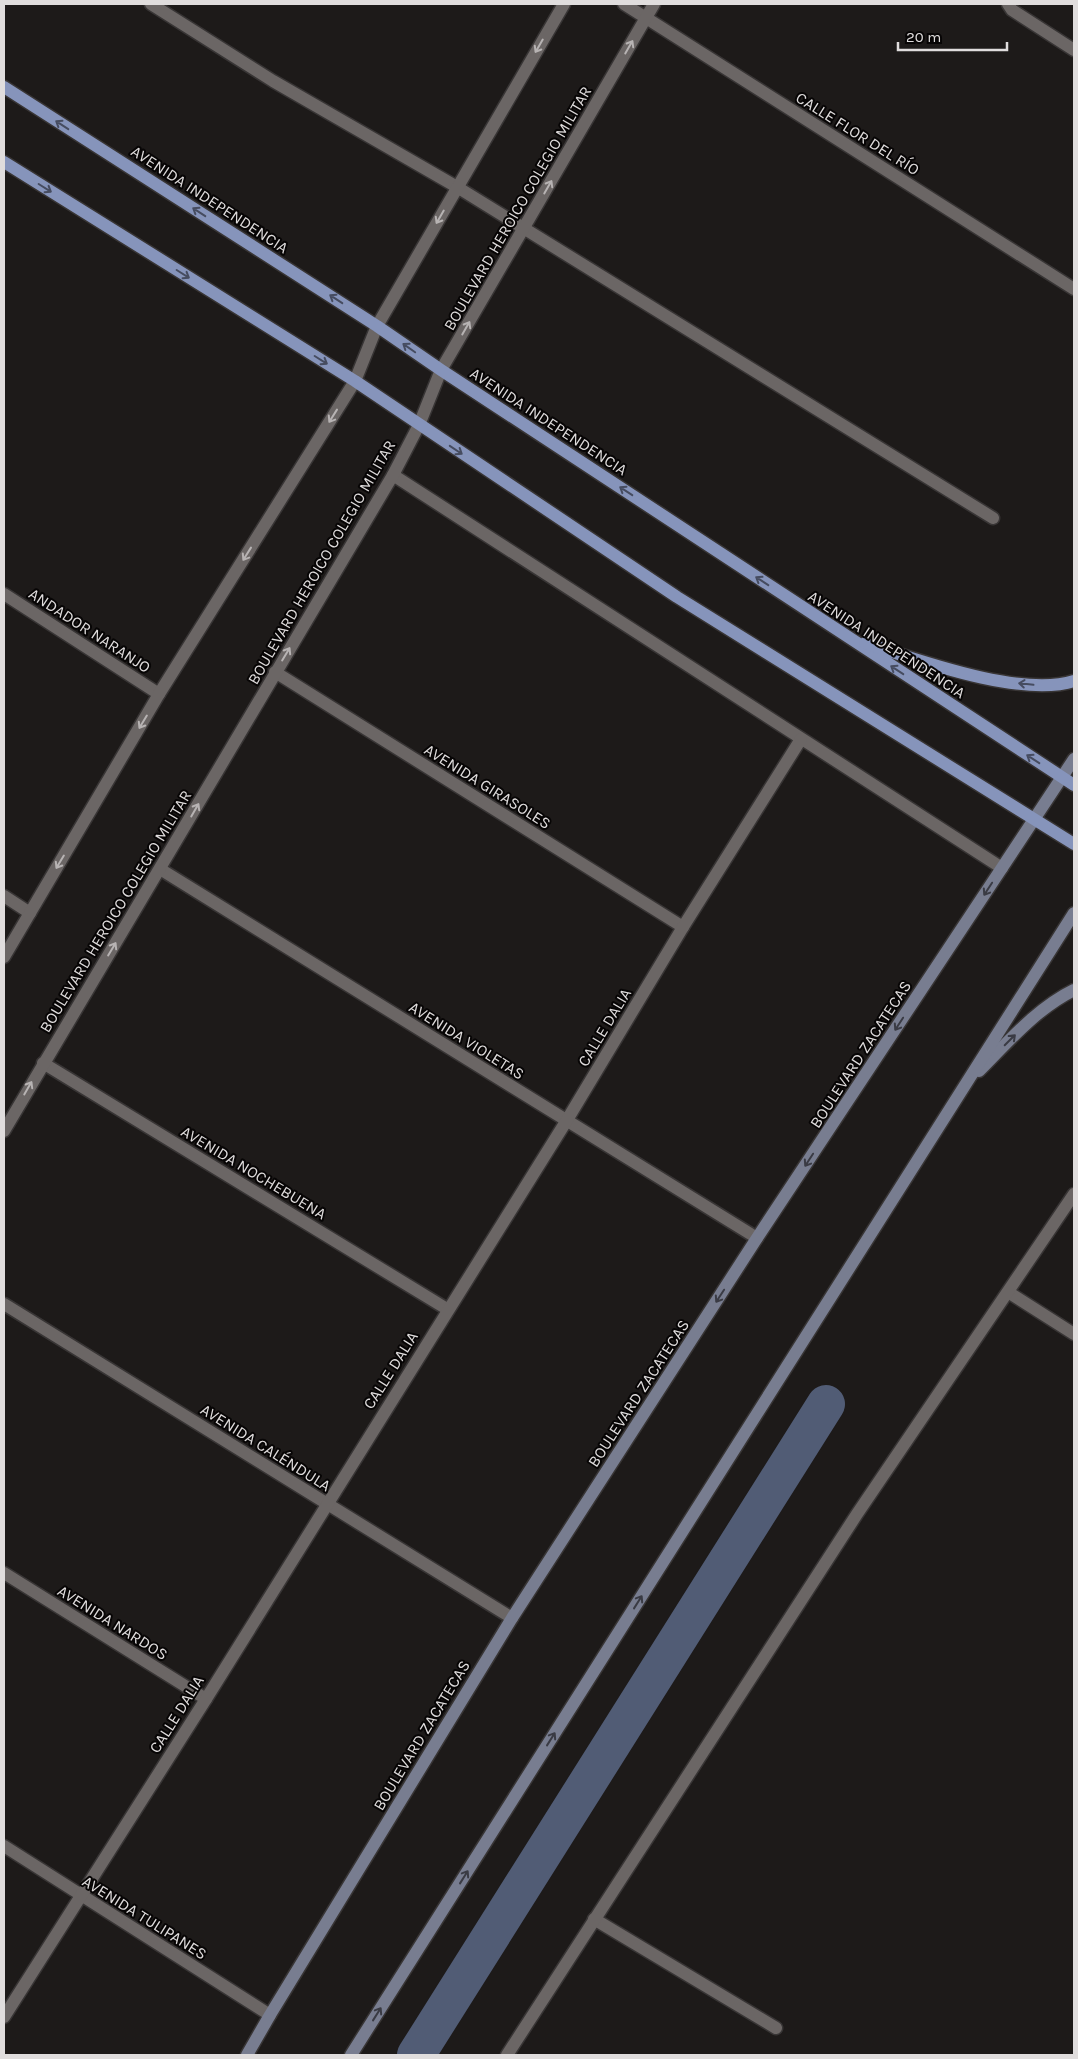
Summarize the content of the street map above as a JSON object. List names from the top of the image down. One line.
{"streets":{"main road":["AVENIDA INDEPENDENCIA","BOULEVARD ZACATECAS"],"street":["CALLE FLOR DEL RÍO","BOULEVARD HEROICO COLEGIO MILITAR","ANDADOR NARANJO","AVENIDA GIRASOLES","CALLE DALIA","AVENIDA VIOLETAS","AVENIDA NOCHEBUENA","AVENIDA CALÉNDULA","AVENIDA NARDOS","AVENIDA TULIPANES"]},"crossings":[["CALLE FLOR DEL RÍO","BOULEVARD HEROICO COLEGIO MILITAR"],["AVENIDA INDEPENDENCIA","BOULEVARD HEROICO COLEGIO MILITAR"],["AVENIDA INDEPENDENCIA","BOULEVARD ZACATECAS"],["BOULEVARD HEROICO COLEGIO MILITAR","AVENIDA GIRASOLES"],["BOULEVARD HEROICO COLEGIO MILITAR","AVENIDA VIOLETAS"],["BOULEVARD HEROICO COLEGIO MILITAR","AVENIDA NOCHEBUENA"],["AVENIDA GIRASOLES","CALLE DALIA"],["CALLE DALIA","AVENIDA VIOLETAS"],["CALLE DALIA","AVENIDA NOCHEBUENA"],["CALLE DALIA","AVENIDA CALÉNDULA"],["CALLE DALIA","AVENIDA NARDOS"],["CALLE DALIA","AVENIDA TULIPANES"],["AVENIDA VIOLETAS","BOULEVARD ZACATECAS"],["BOULEVARD ZACATECAS","AVENIDA CALÉNDULA"],["BOULEVARD ZACATECAS","AVENIDA TULIPANES"]],"scale_bar":"20 m"}
